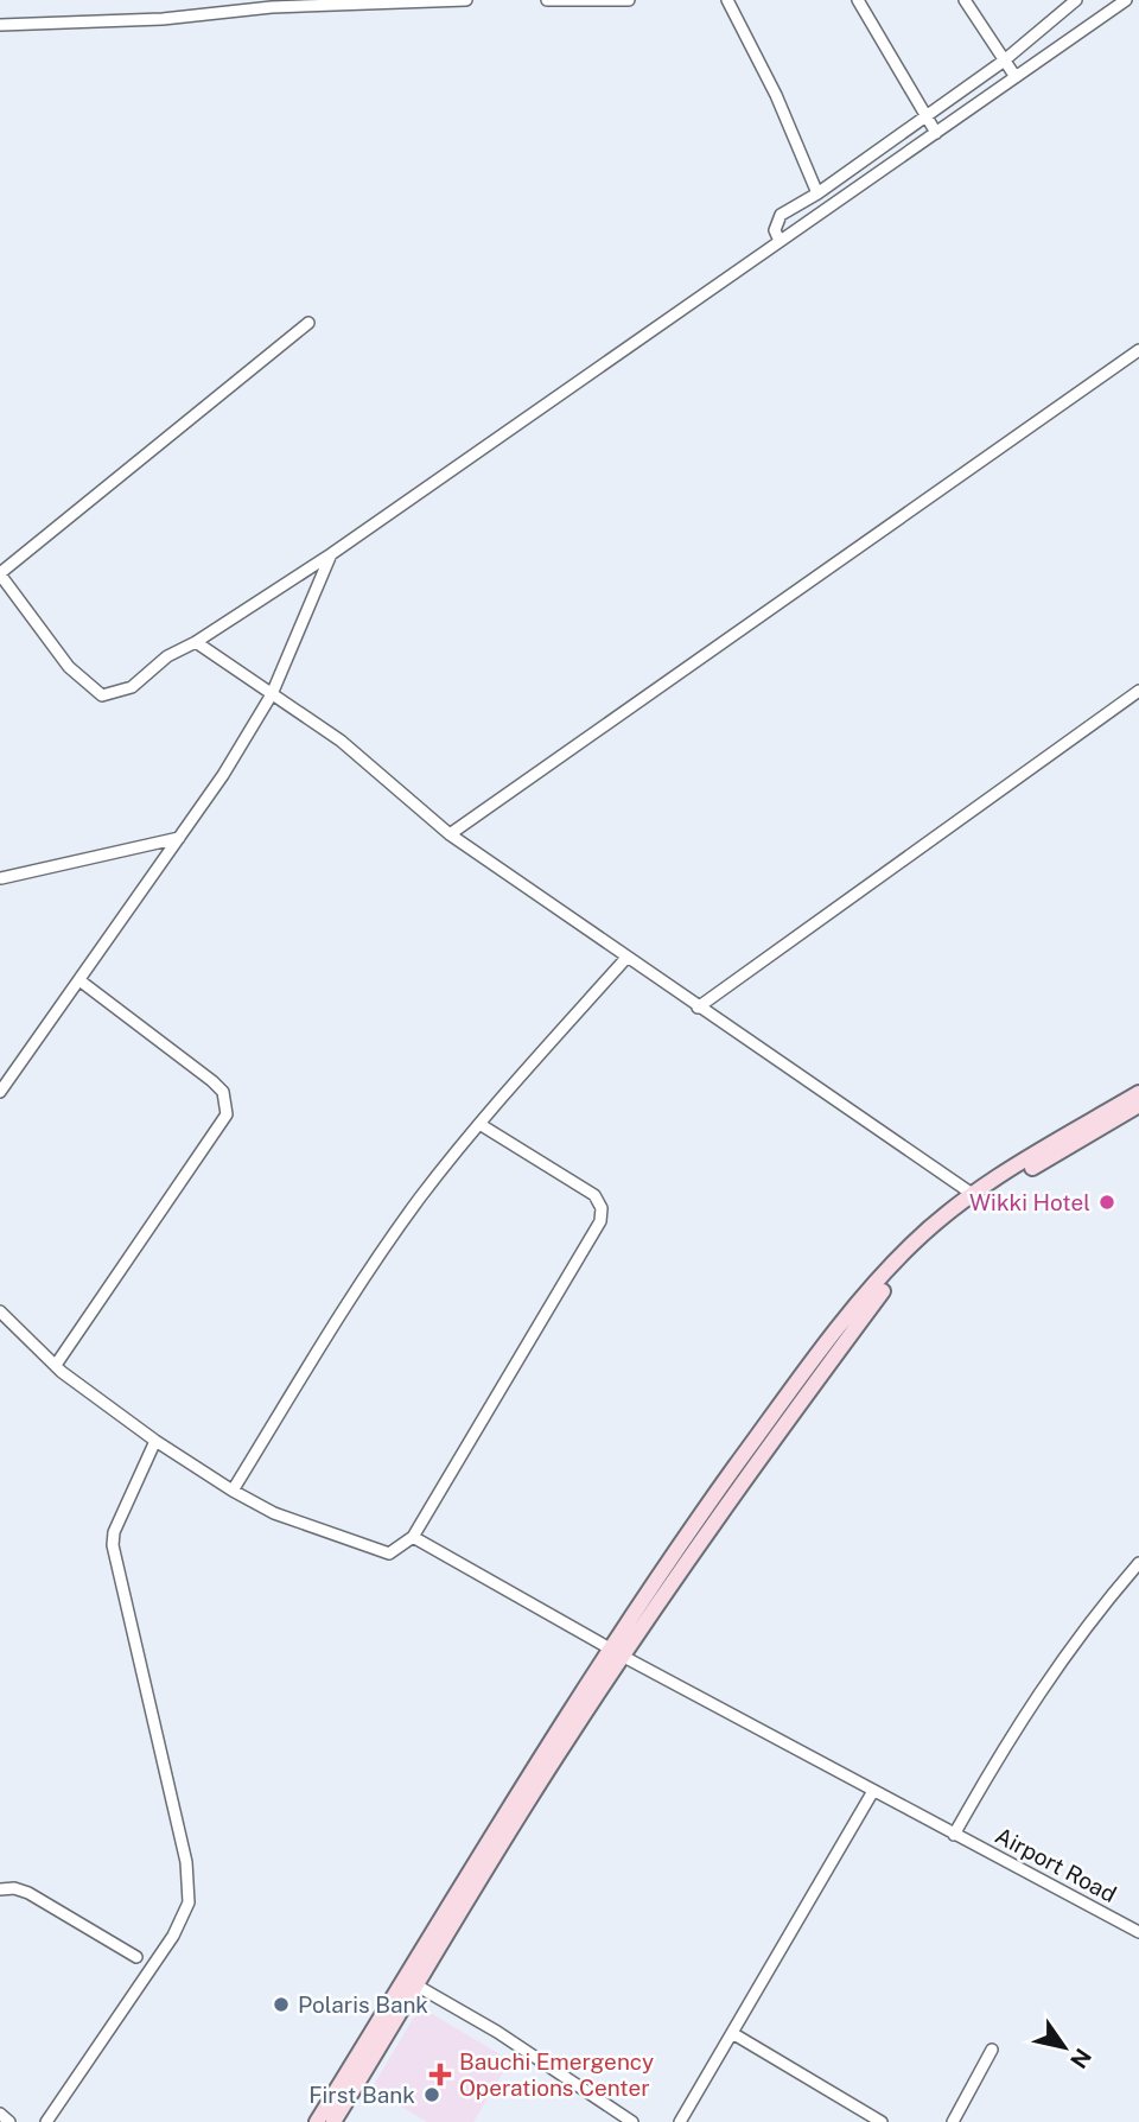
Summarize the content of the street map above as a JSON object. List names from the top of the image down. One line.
{"streets":{"street":["Airport Road"]},"places":{"other":["Wikki Hotel","Polaris Bank","First Bank"],"health":["Bauchi Emergency Operations Center"]},"north":"bottom right"}
